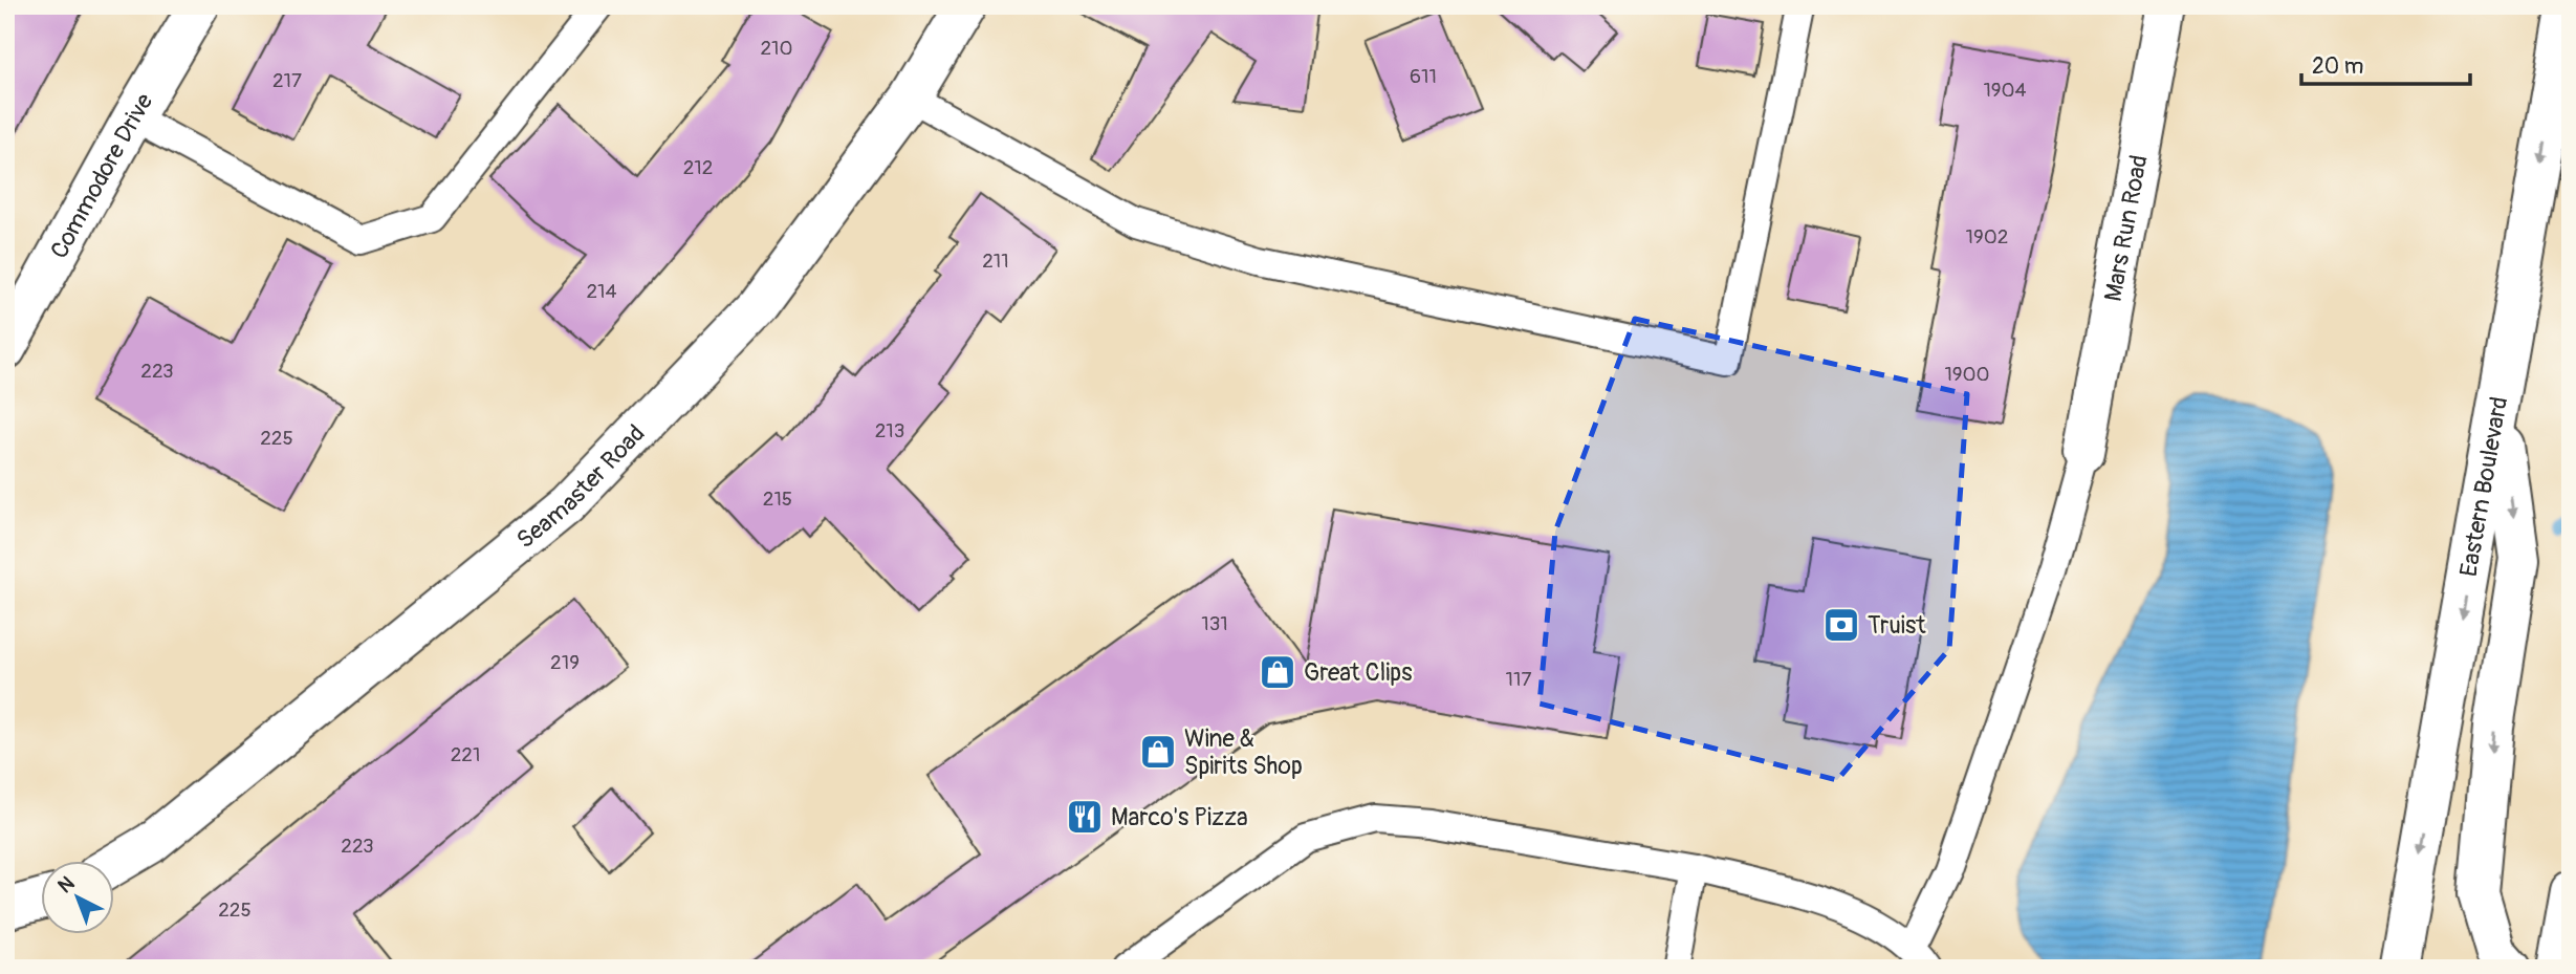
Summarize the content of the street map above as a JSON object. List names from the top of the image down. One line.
{"streets":{"street":["Commodore Drive","Mars Run Road","Seamaster Road","Eastern Boulevard"]},"places":{"bank":["Truist"],"shop":["Great Clips","Wine & Spirits Shop"],"restaurant":["Marco's Pizza"]},"house_numbers":["210","611","217","1904","212","1902","211","214","223","1900","213","225","215","131","219","117","221","223","225"],"scale_bar":"20 m","north":"top left"}
